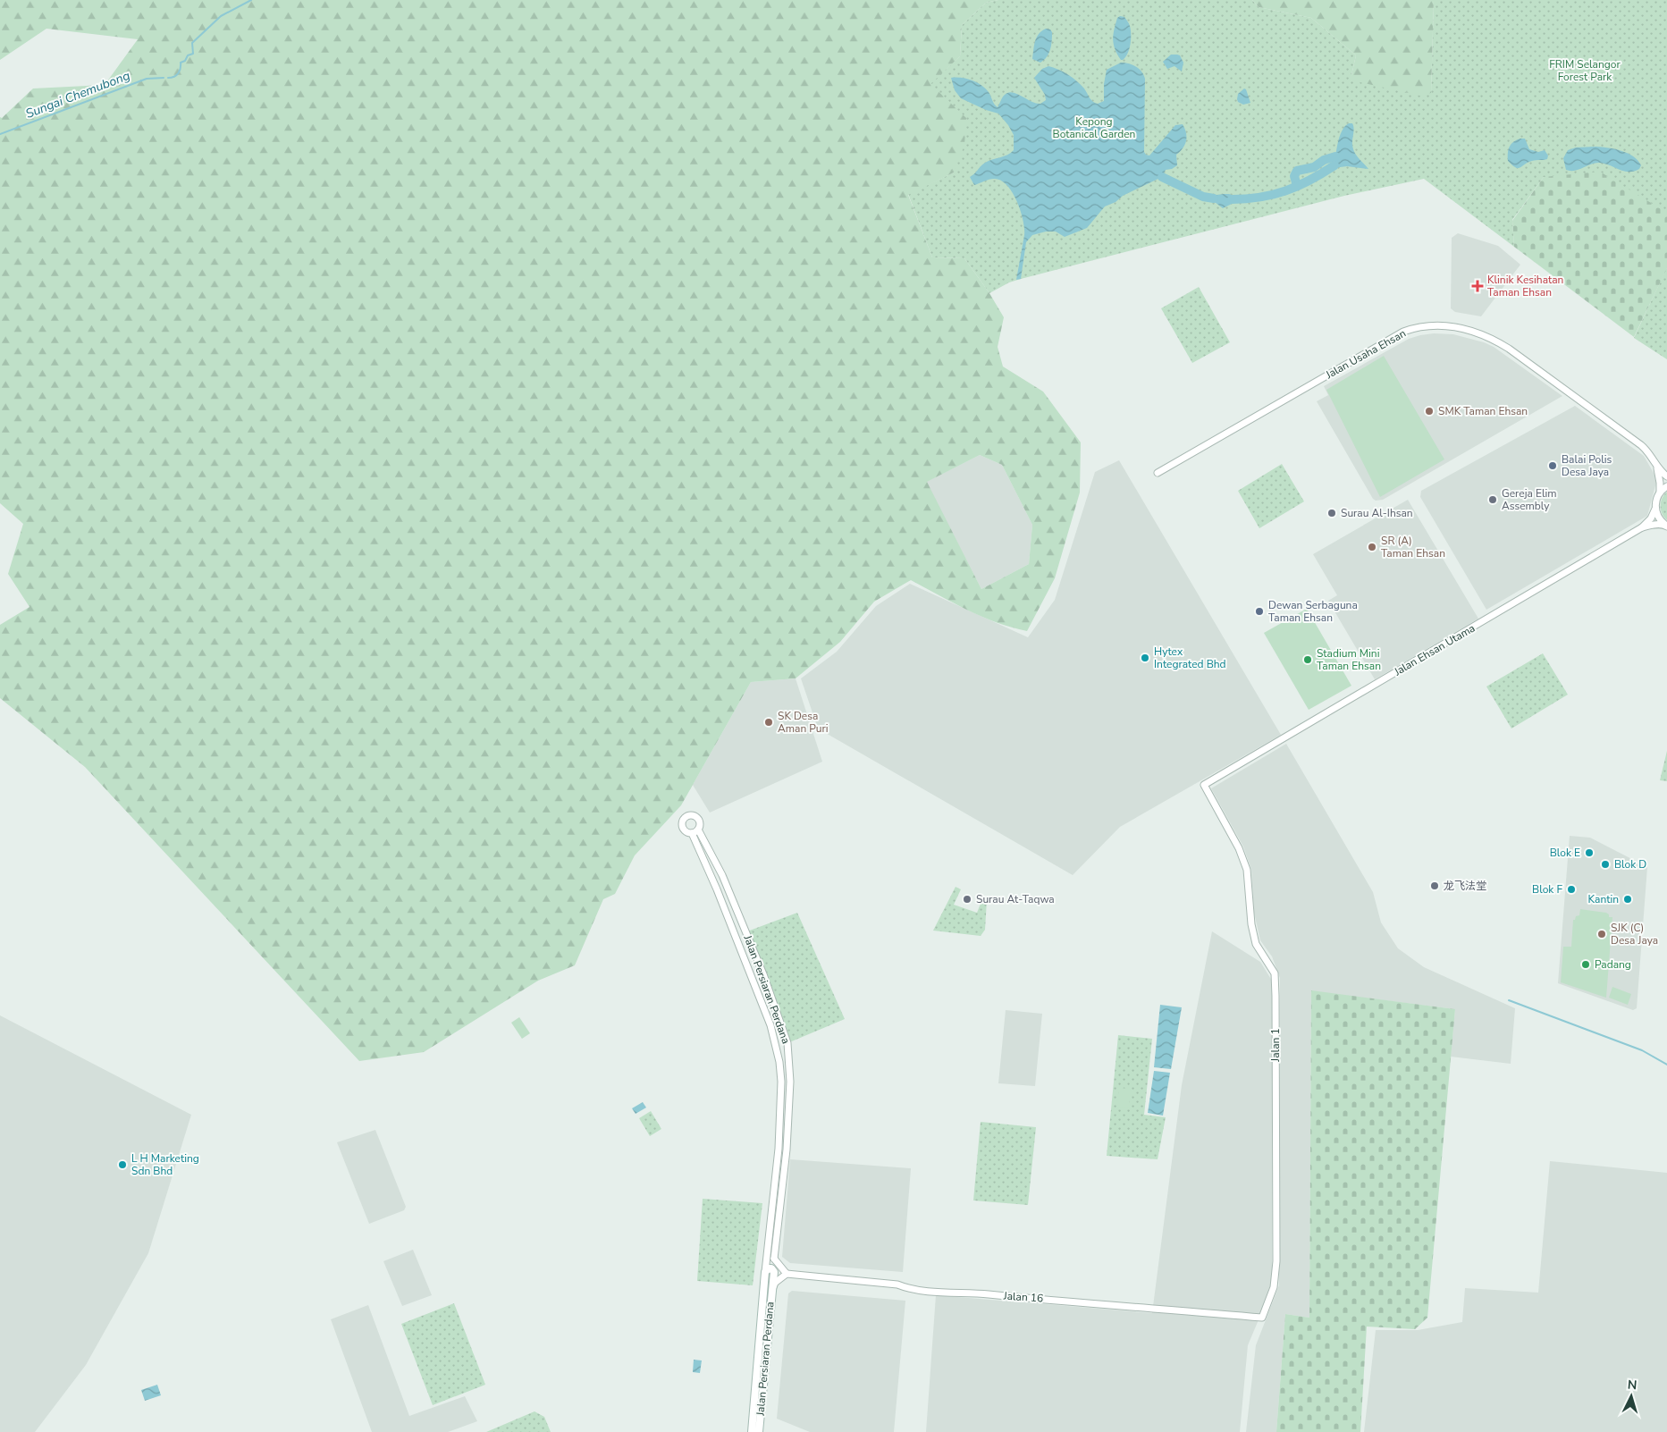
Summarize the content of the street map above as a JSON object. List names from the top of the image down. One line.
{"streets":{"main road":["Jalan Persiaran Perdana"],"street":["Jalan Usaha Ehsan","Jalan Ehsan Utama","Jalan 1","Jalan 16"]},"crossings":[["Jalan Usaha Ehsan","Jalan Ehsan Utama"],["Jalan Ehsan Utama","Jalan 1"],["Jalan 1","Jalan 16"]],"water":["Sungai Chemubong"],"parks":["FRIM Selangor Forest Park","Kepong Botanical Garden"],"places":{"health":["Klinik Kesihatan Taman Ehsan"],"other":["SMK Taman Ehsan","Balai Polis Desa Jaya","Gereja Elim Assembly","Surau Al-Ihsan","SR (A) Taman Ehsan","Dewan Serbaguna Taman Ehsan","Hytex Integrated Bhd","Stadium Mini Taman Ehsan","SK Desa Aman Puri","Blok E","Blok D","龙飞法堂","Blok F","Surau At-Taqwa","Kantin","SJK (C) Desa Jaya","Padang","L H Marketing Sdn Bhd"]},"north":"top"}
